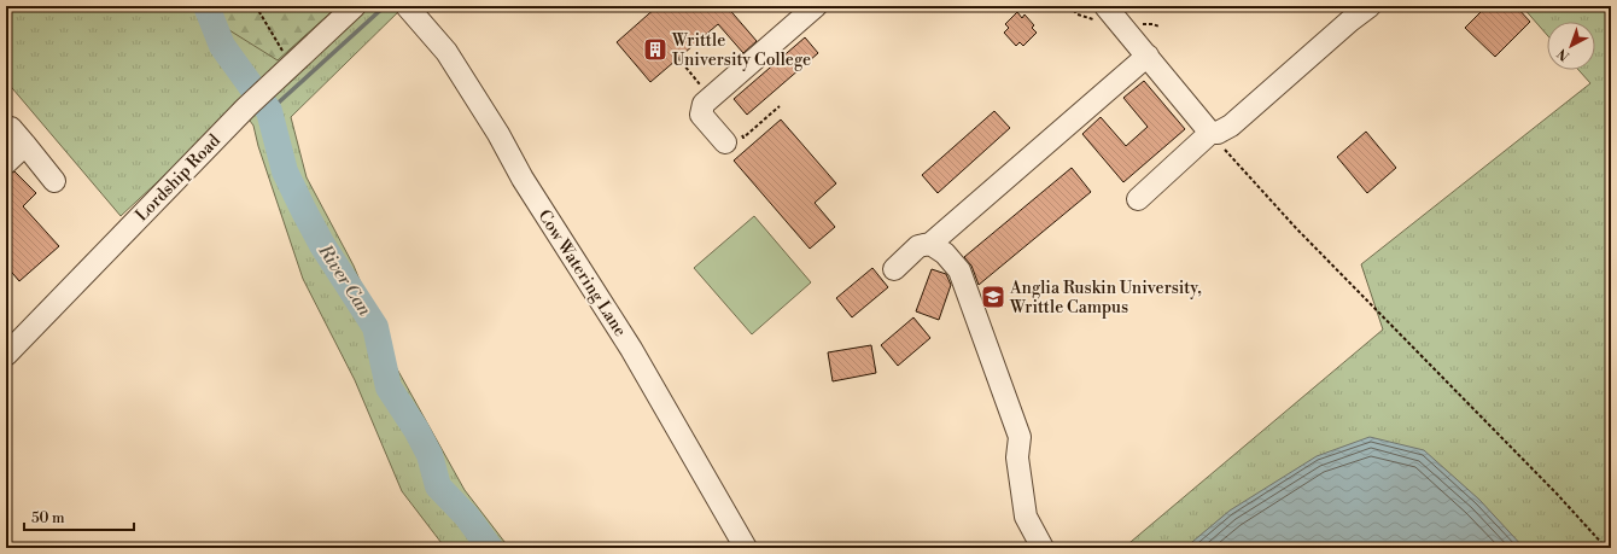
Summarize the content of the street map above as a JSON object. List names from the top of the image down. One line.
{"streets":{"street":["Lordship Road","Cow Watering Lane"]},"water":["River Can"],"places":{"building":["Writtle University College"],"school or university":["Anglia Ruskin University, Writtle Campus"]},"scale_bar":"50 m","north":"bottom left"}
